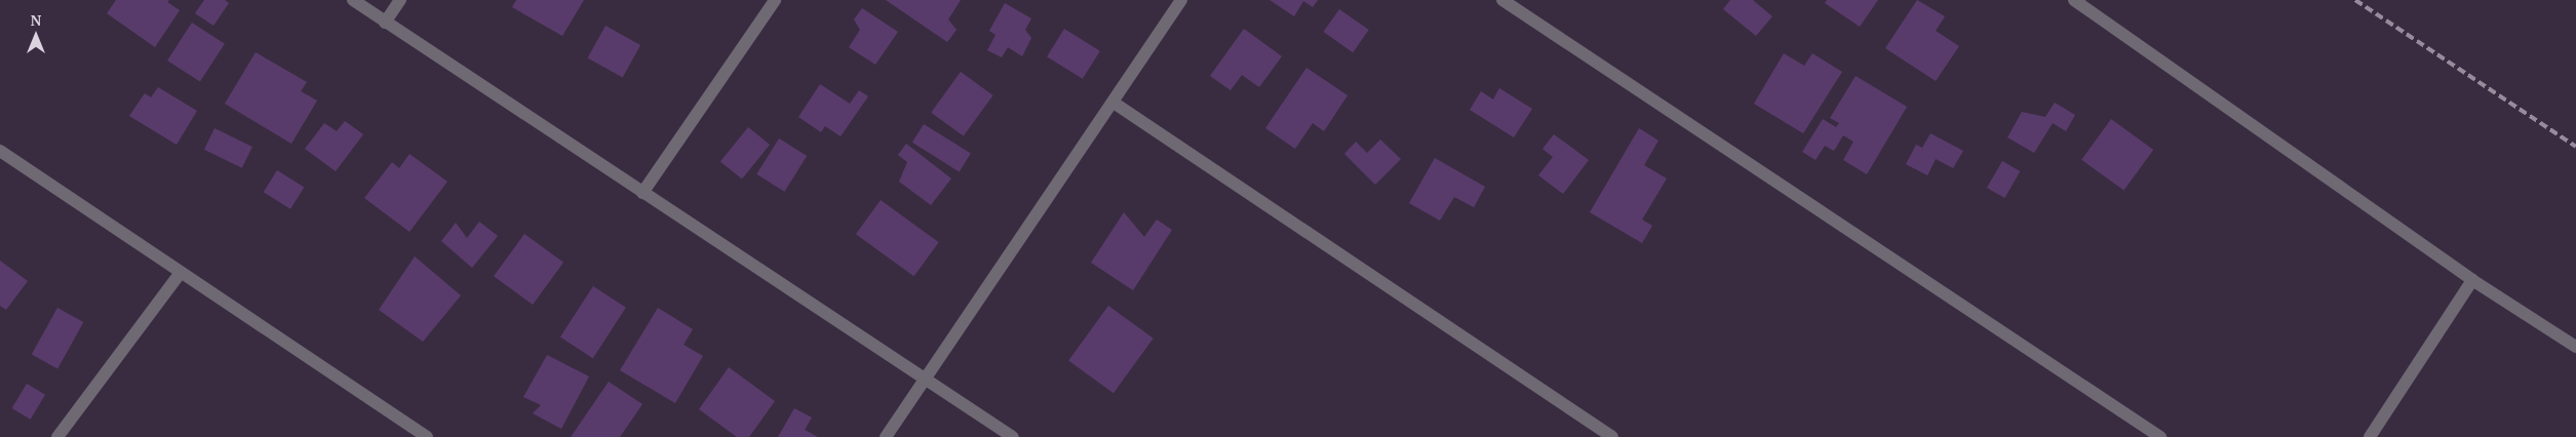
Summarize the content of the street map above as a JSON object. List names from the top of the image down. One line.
{"north":"top"}
